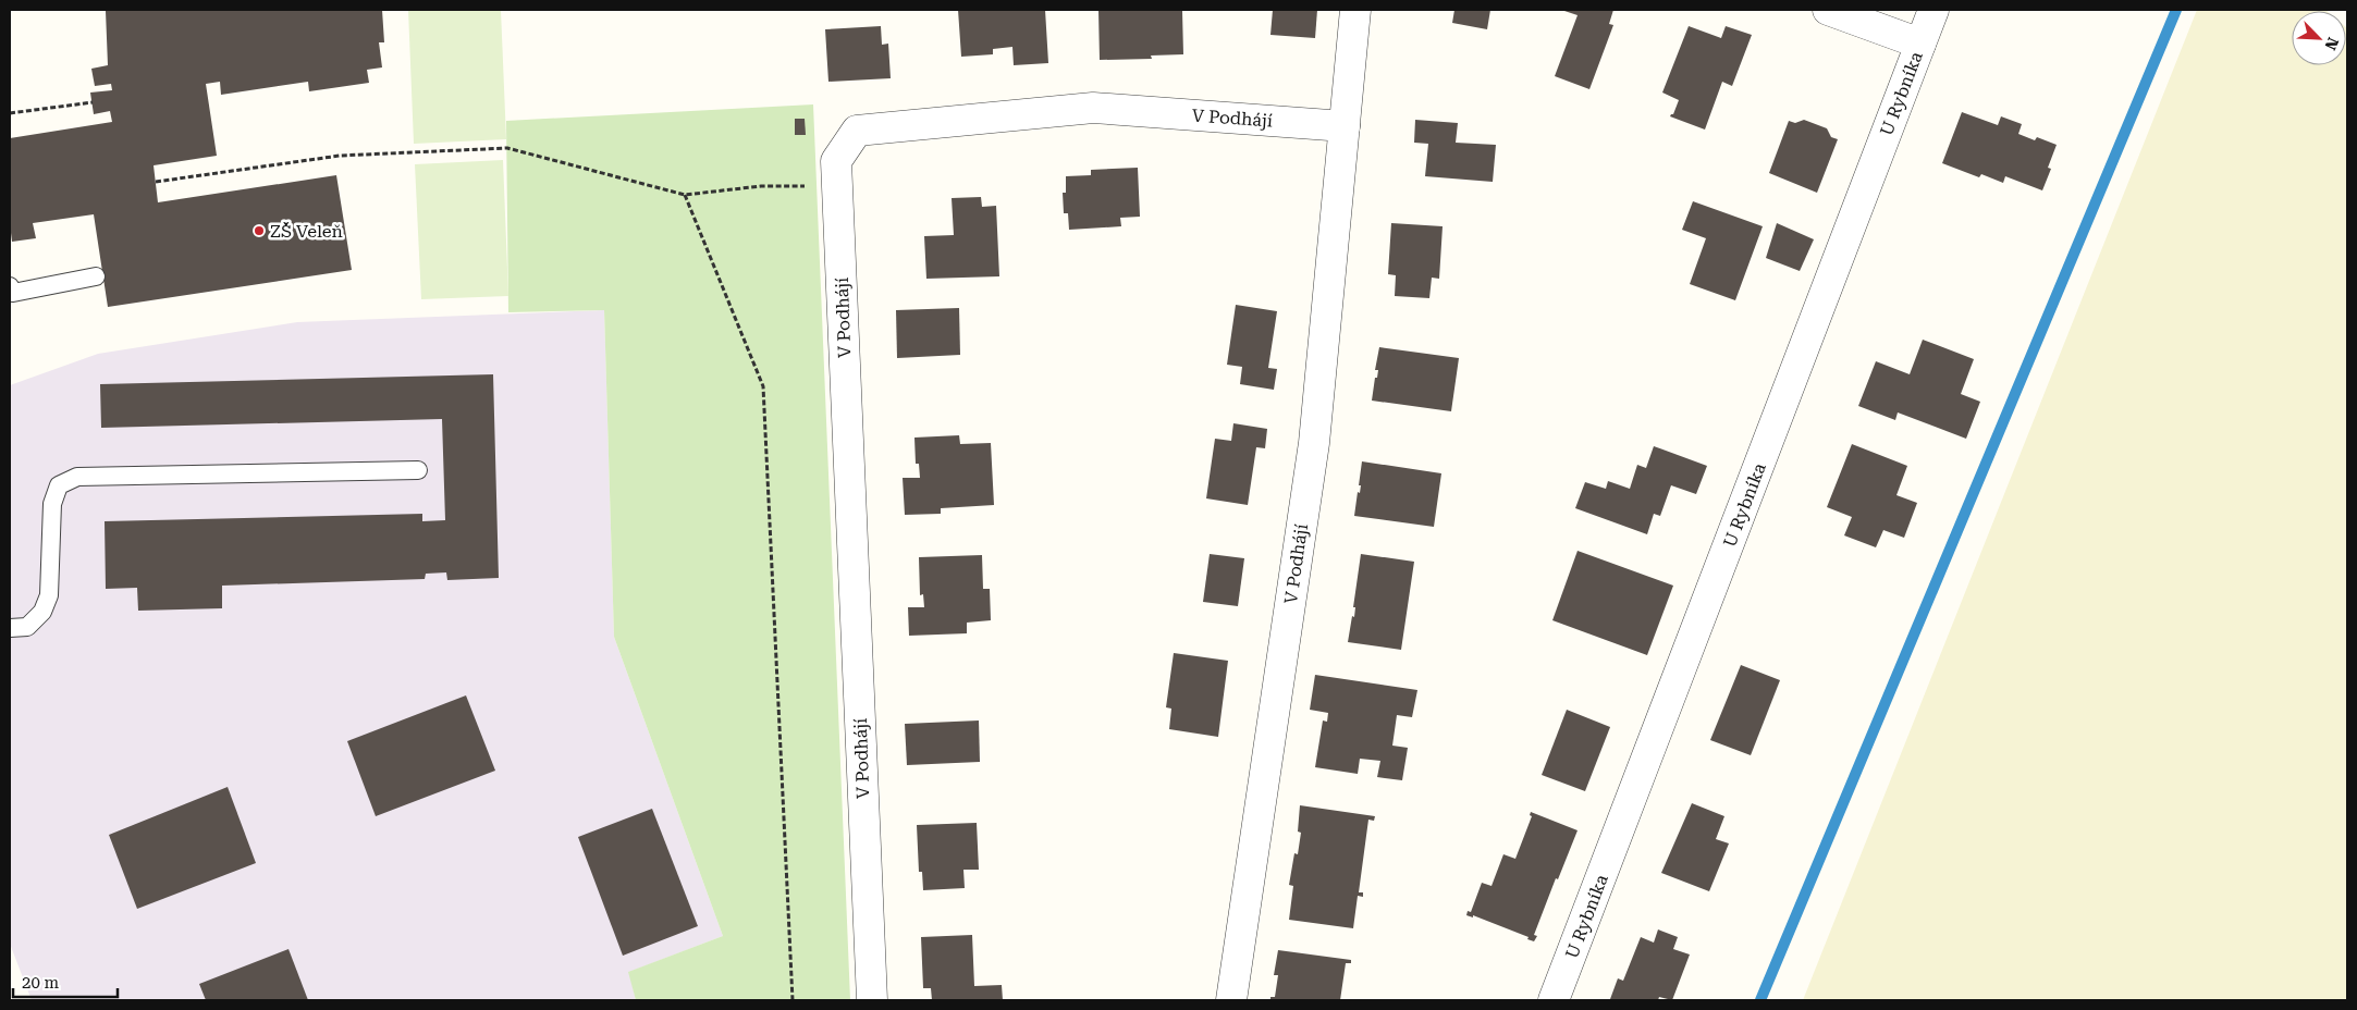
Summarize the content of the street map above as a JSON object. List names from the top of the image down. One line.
{"streets":{"street":["U Rybníka","V Podhájí"]},"places":["ZŠ Veleň"],"scale_bar":"20 m","north":"bottom right"}
